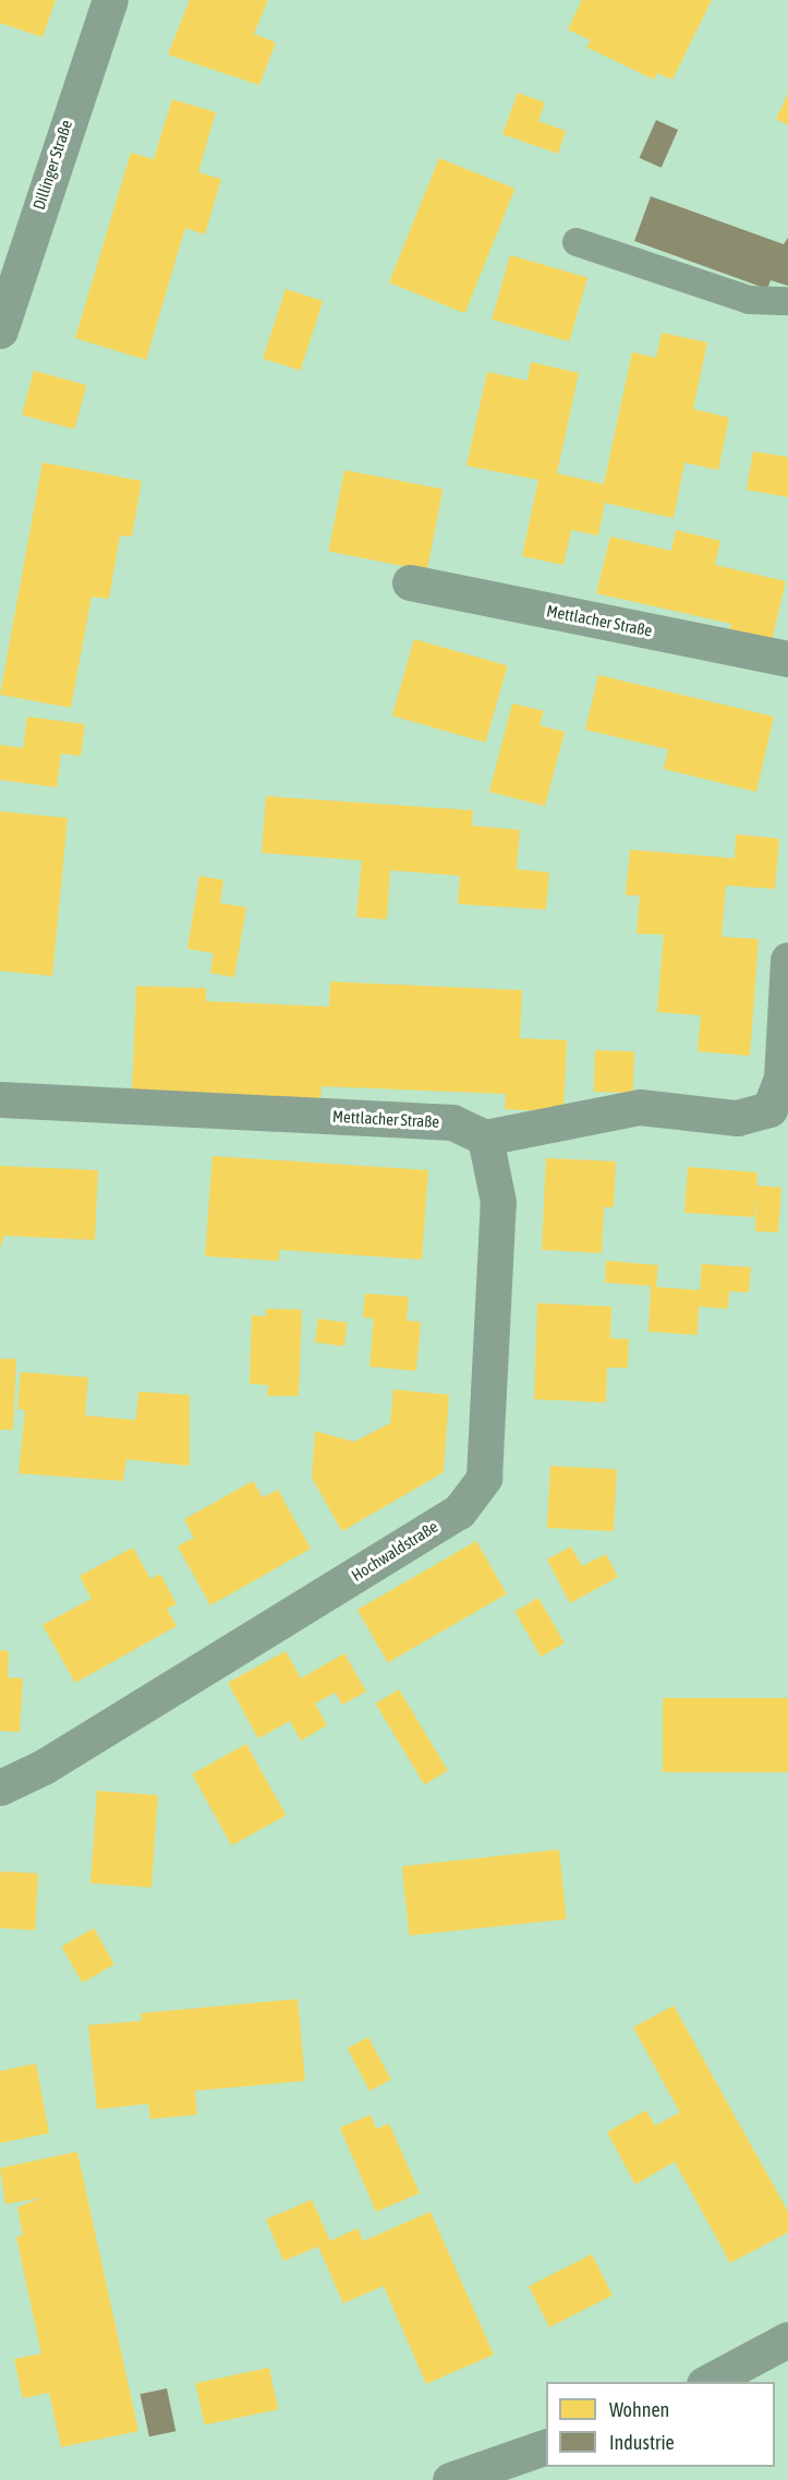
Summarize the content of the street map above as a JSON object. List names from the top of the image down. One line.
{"streets":{"street":["Dillinger Straße","Mettlacher Straße","Hochwaldstraße"]},"crossings":[["Mettlacher Straße","Hochwaldstraße"]],"legend":["Wohnen","Industrie"]}
